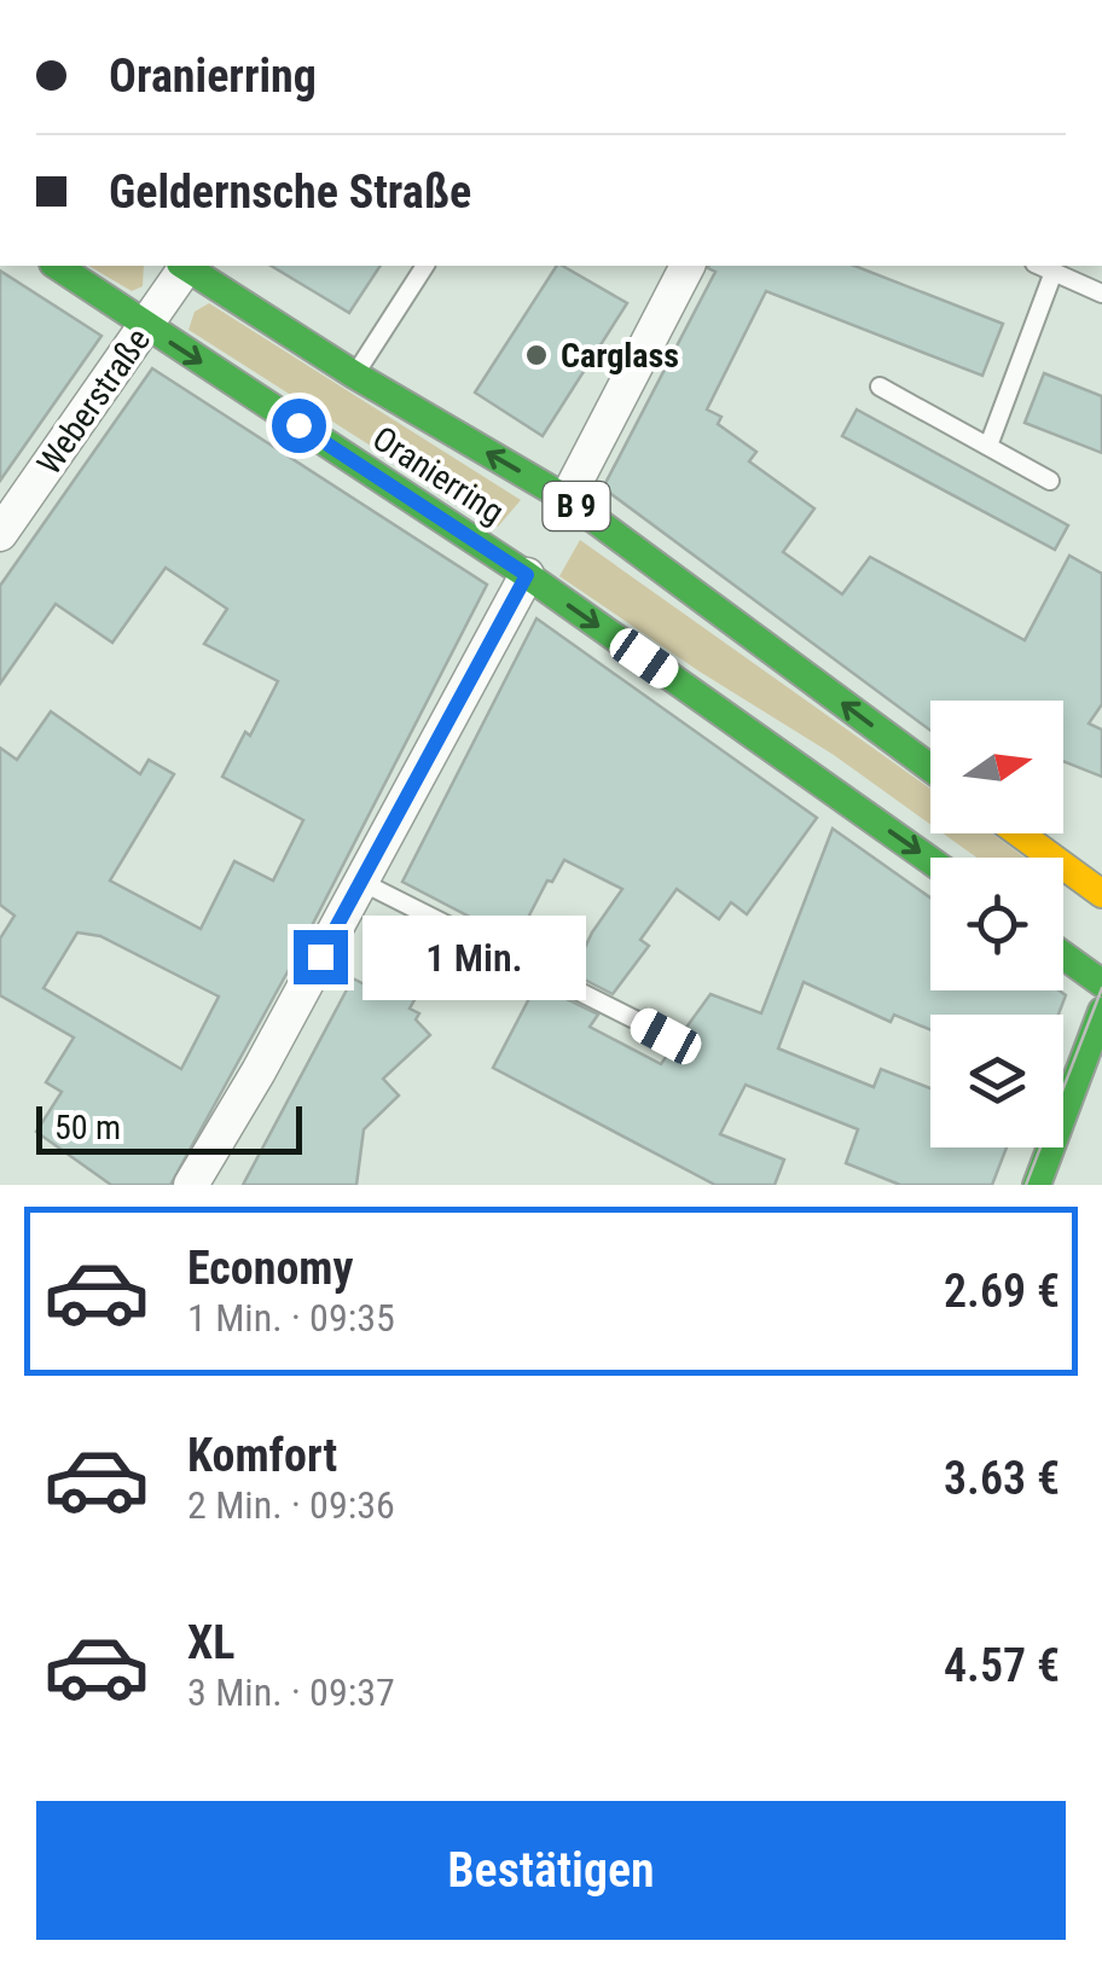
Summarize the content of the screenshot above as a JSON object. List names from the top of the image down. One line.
{"streets":{"main road":["Oranierring","B 9"],"street":["Weberstraße"]},"crossings":[["Weberstraße","Oranierring"]],"places":["Carglass"],"scale_bar":"50 m","north":"right","page":{"banner":["Oranierring","Geldernsche Straße"],"bubble":"1 Min.","scale":"50 m","list":[{"name":"Economy","note":"1 Min. · 09:35","value":"2.69 €"},{"name":"Komfort","note":"2 Min. · 09:36","value":"3.63 €"},{"name":"XL","note":"3 Min. · 09:37","value":"4.57 €"}],"buttons":"Bestätigen"}}
